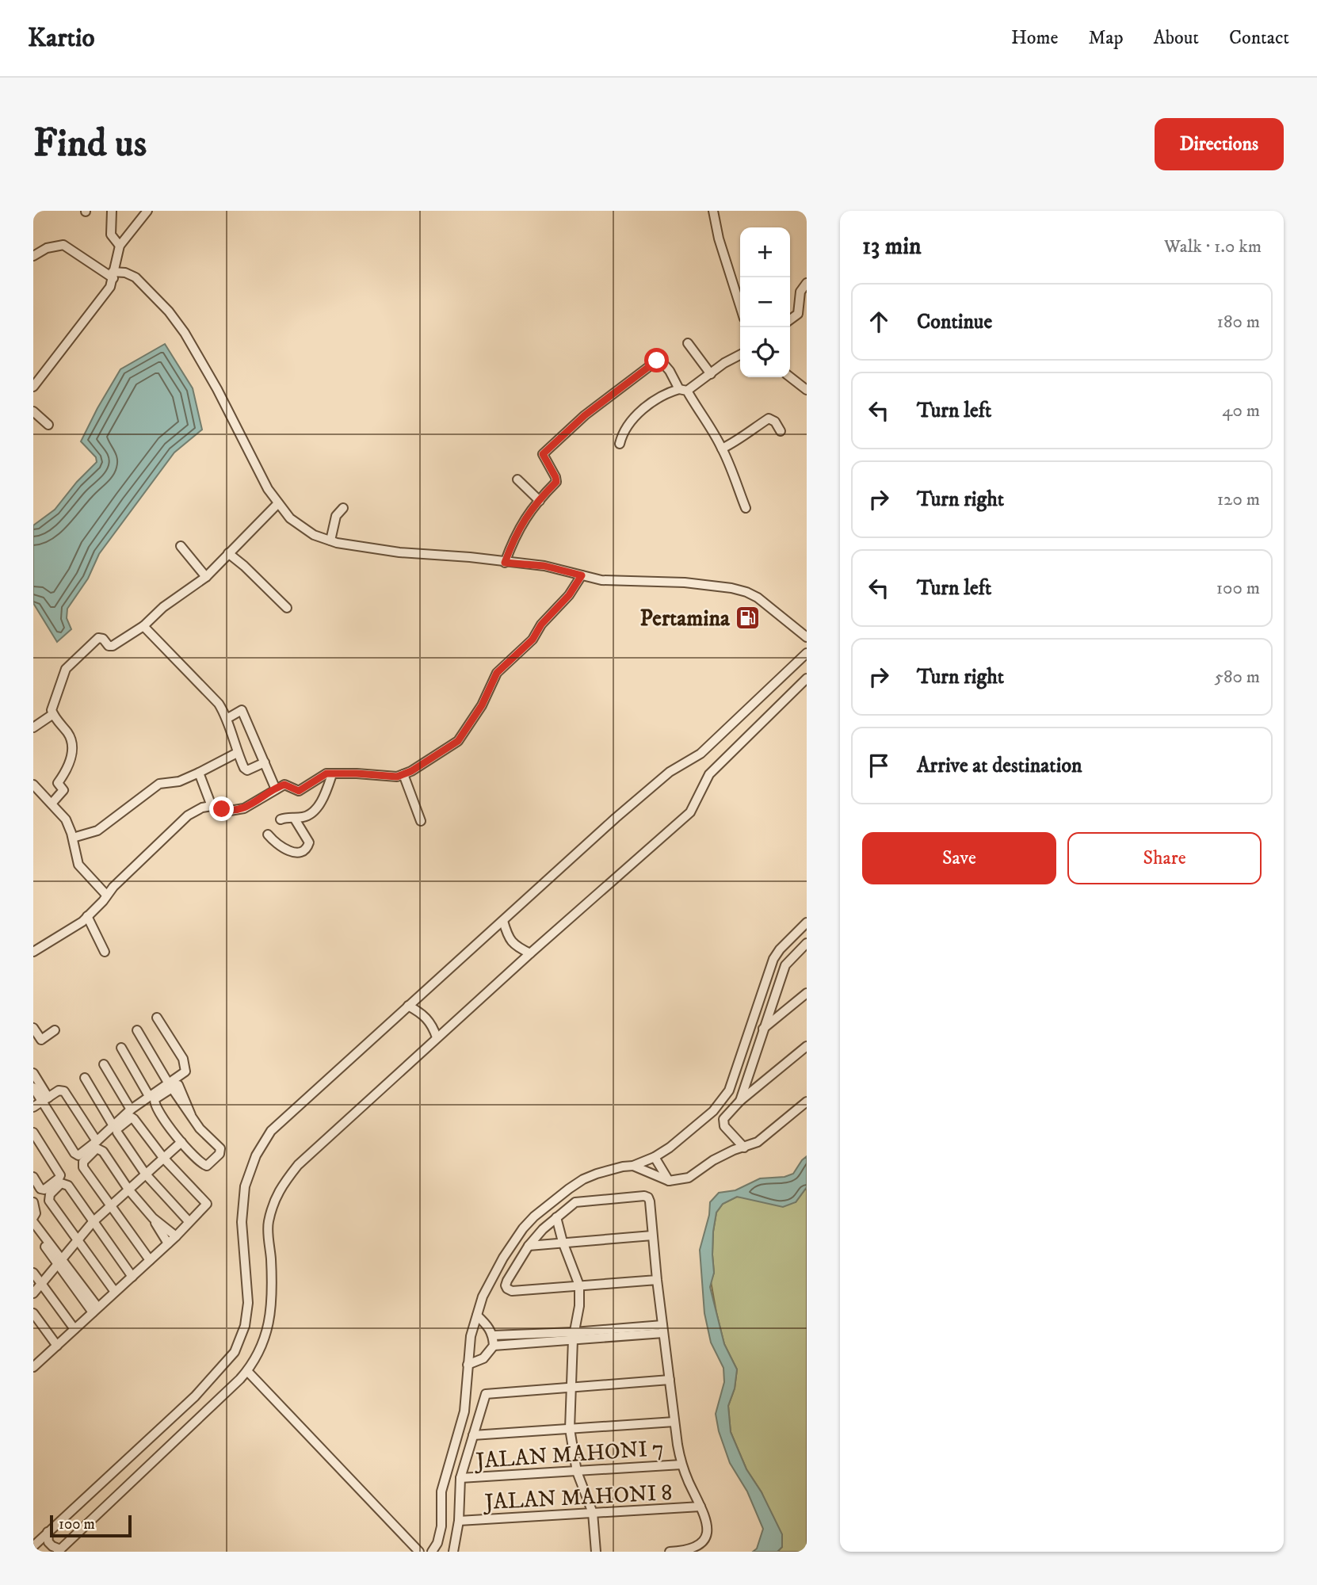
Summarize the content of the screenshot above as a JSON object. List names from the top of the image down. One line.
{"streets":{"street":["JALAN MAHONI 7","JALAN MAHONI 8"]},"places":{"fuel station":["Pertamina"]},"scale_bar":"100 m","page":{"header":"Kartio","nav":["Home","Map","About","Contact"],"buttons":["Directions",["Save","Share"]],"title":"Find us","heading":["13 min","Walk · 1.0 km"],"map_buttons":["+","−"],"list":[["Continue","180 m"],["Turn left","40 m"],["Turn right","120 m"],["Turn left","100 m"],["Turn right","580 m"],"Arrive at destination"],"scale":"100 m"}}
